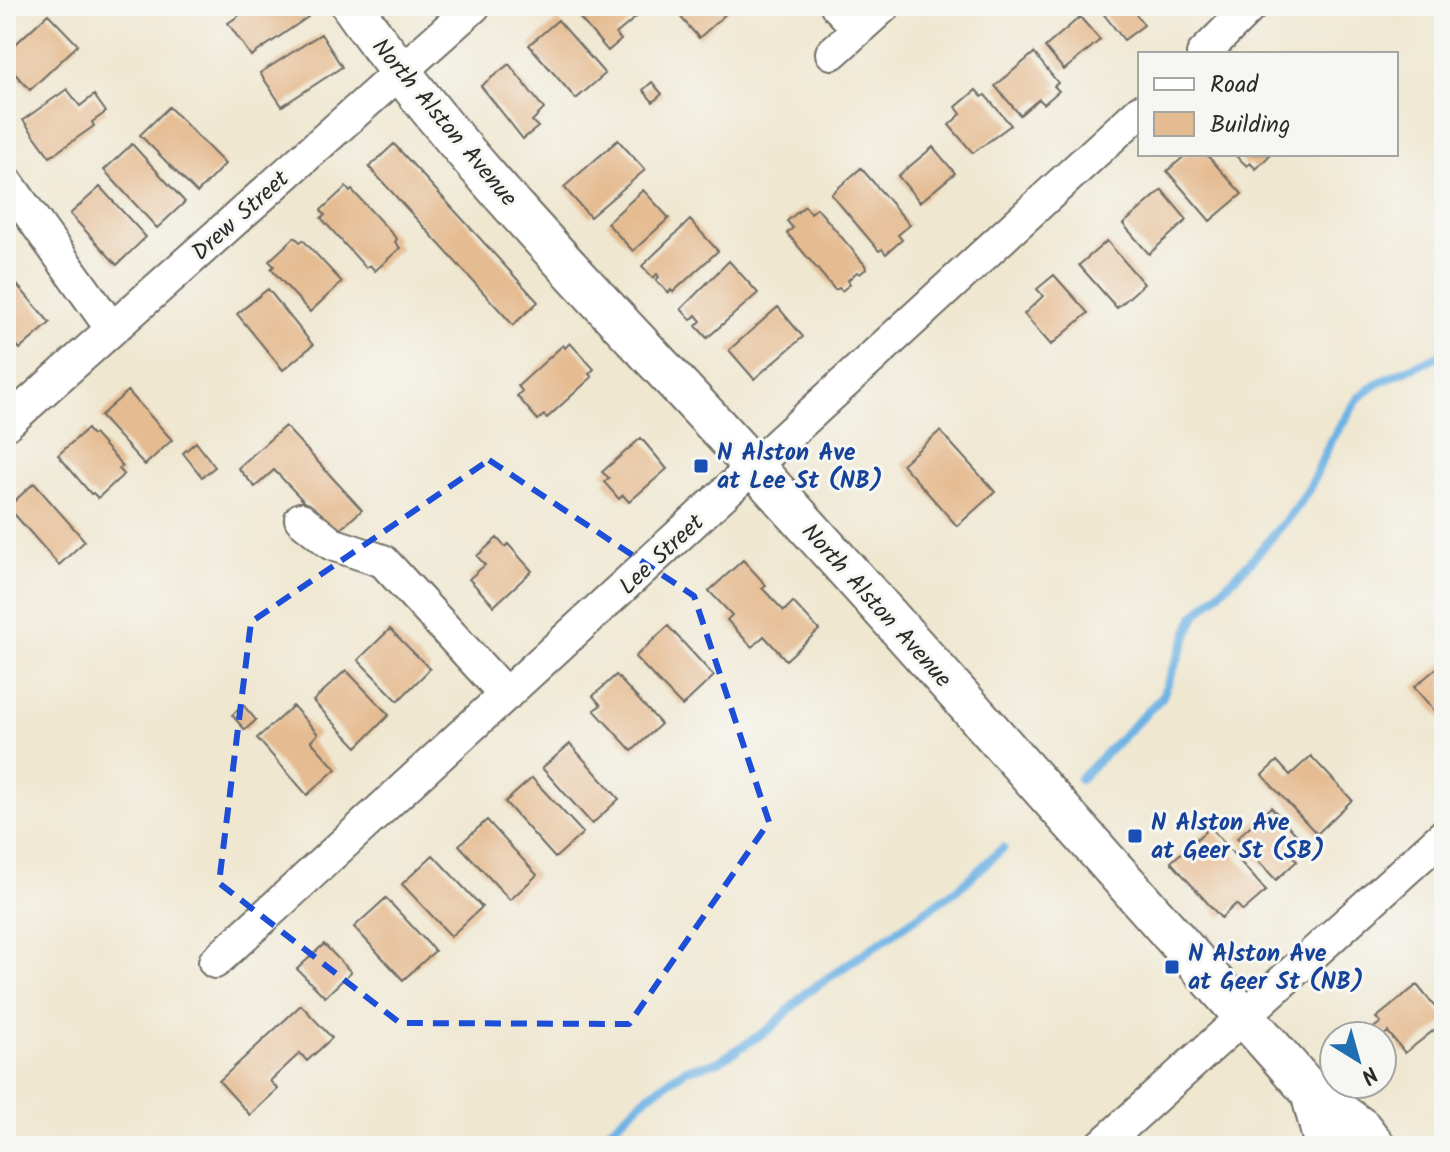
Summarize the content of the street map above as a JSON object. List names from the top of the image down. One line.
{"streets":{"main road":["North Alston Avenue"],"street":["Drew Street","Lee Street"]},"crossings":[["North Alston Avenue","Drew Street"],["North Alston Avenue","Lee Street"]],"places":{"transit":["N Alston Ave at Lee St (NB)","N Alston Ave at Geer St (SB)","N Alston Ave at Geer St (NB)"]},"legend":["Road","Building"],"north":"bottom right"}
